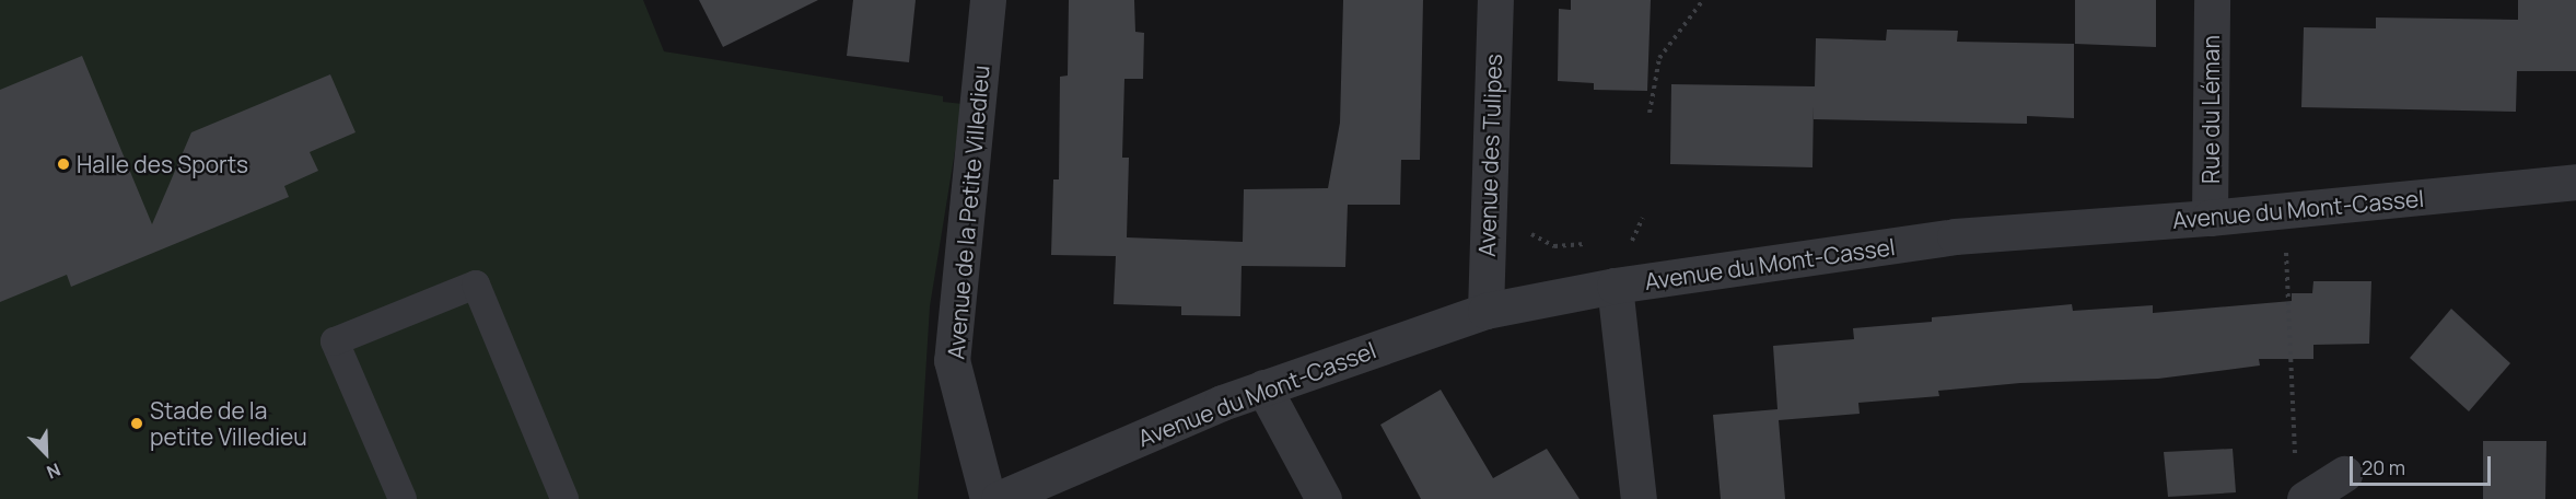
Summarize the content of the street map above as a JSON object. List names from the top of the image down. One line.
{"streets":{"street":["Rue du Léman","Avenue des Tulipes","Avenue du Mont-Cassel","Avenue de la Petite Villedieu"]},"crossings":[["Rue du Léman","Avenue du Mont-Cassel"],["Avenue des Tulipes","Avenue du Mont-Cassel"]],"places":["Halle des Sports","Stade de la petite Villedieu"],"scale_bar":"20 m","north":"bottom right"}
